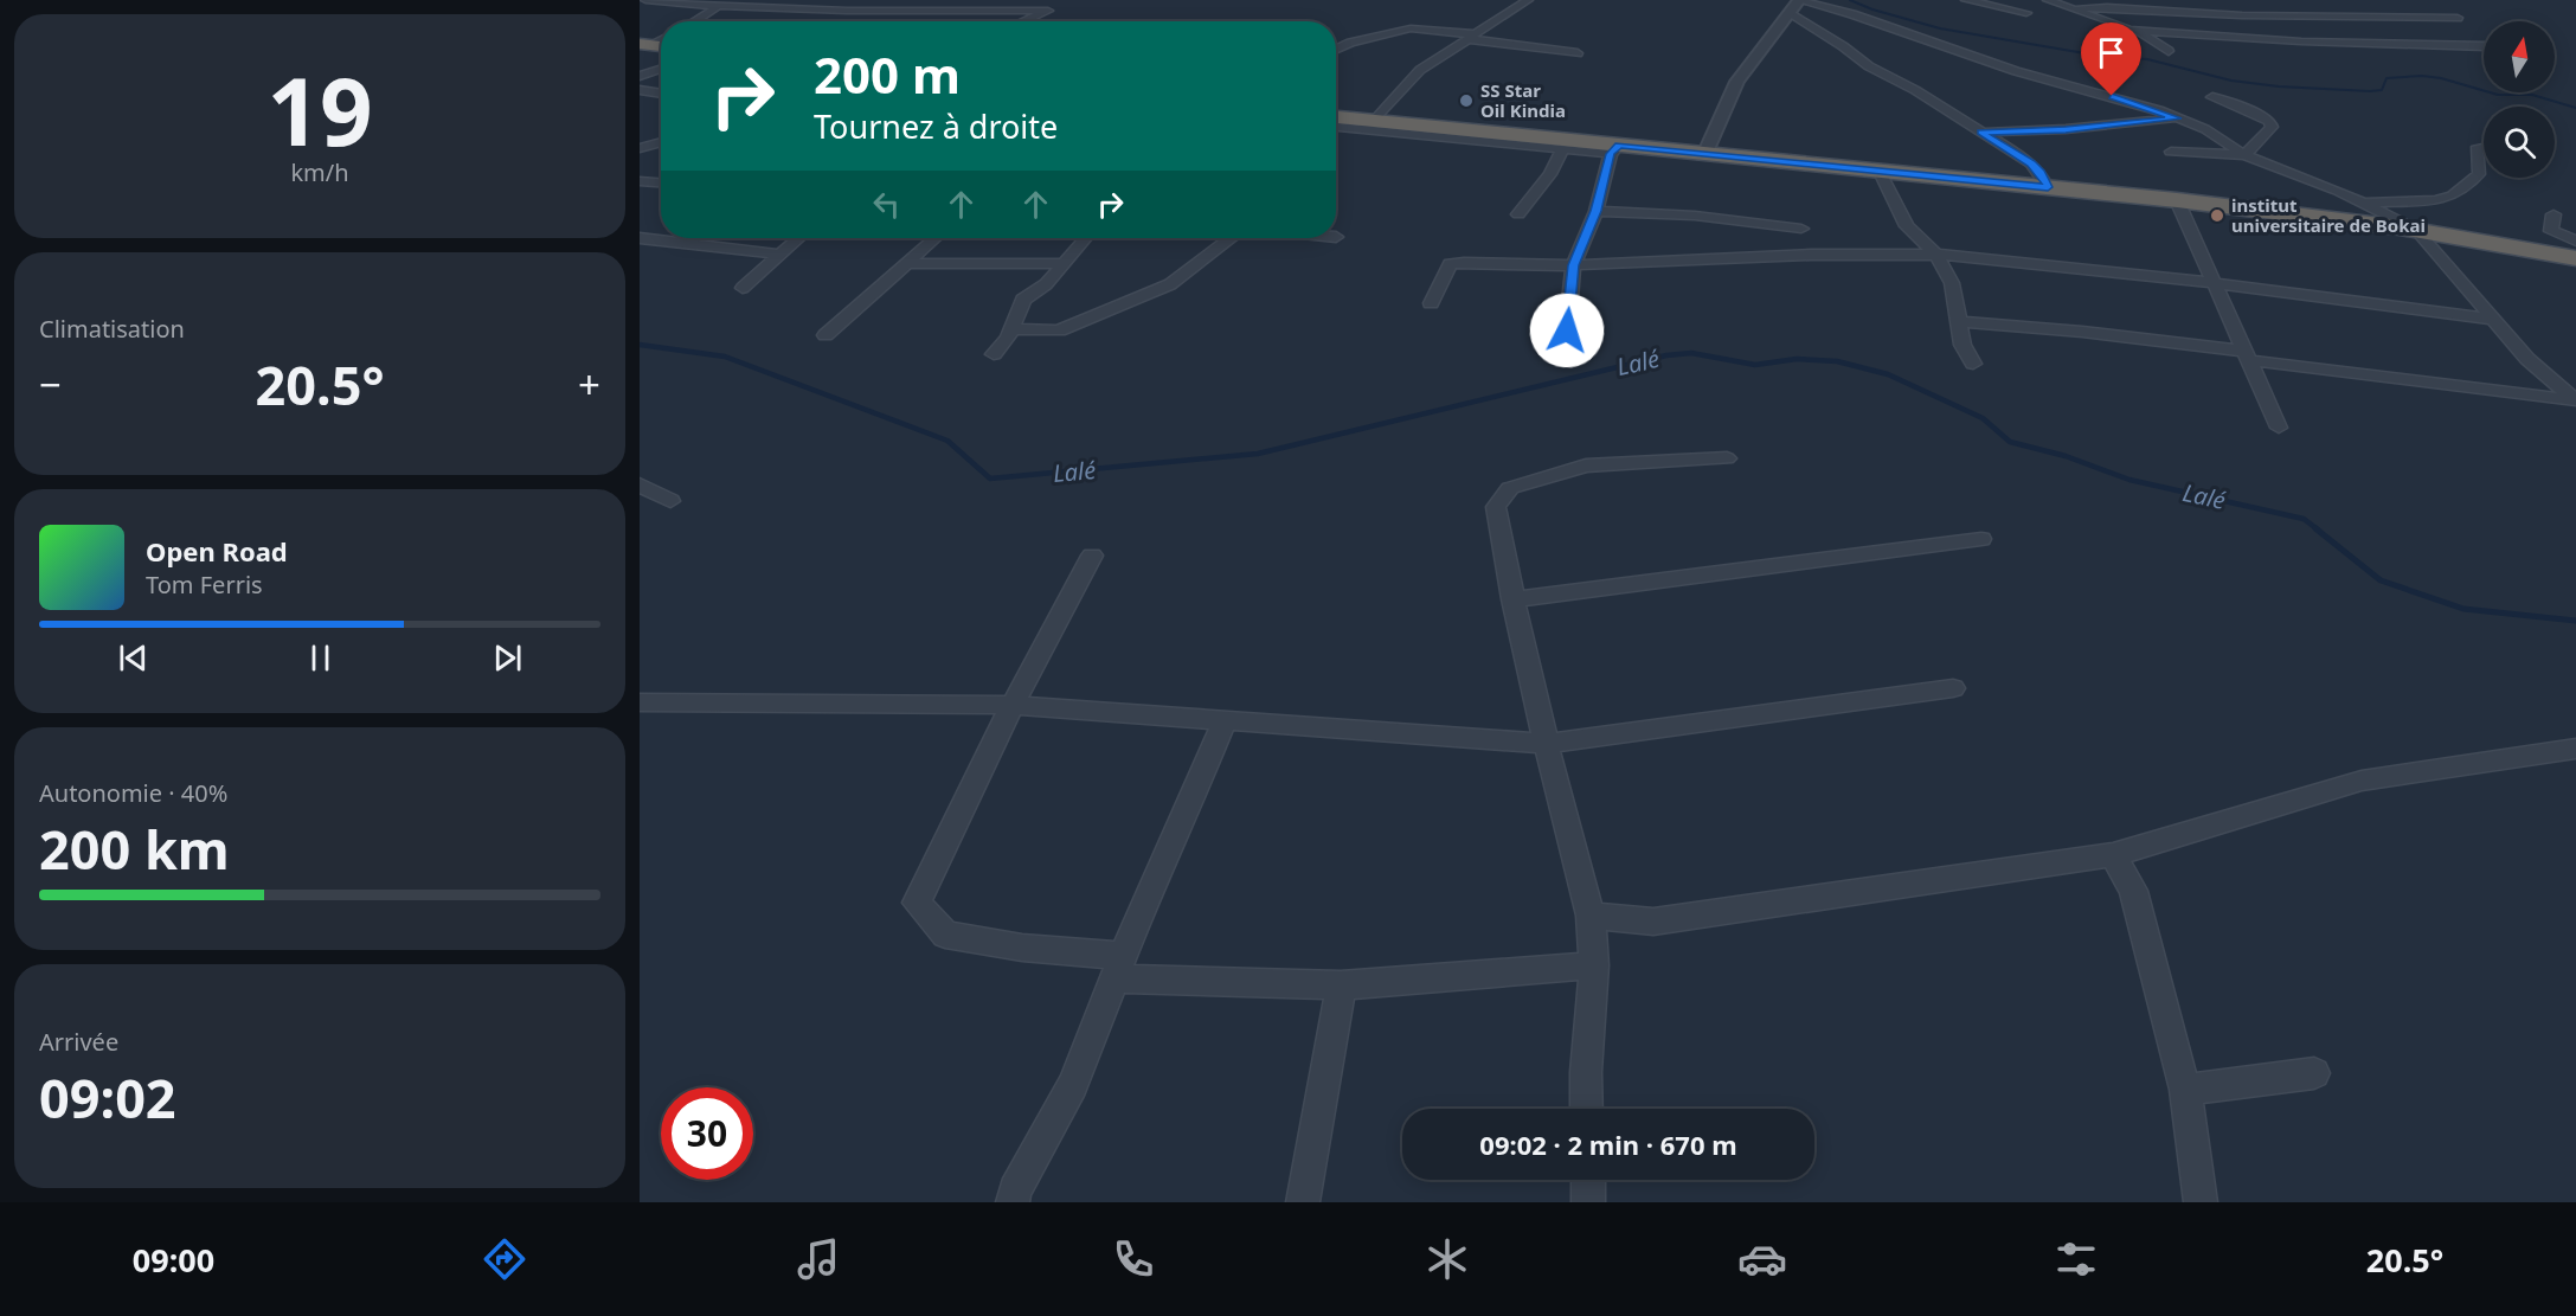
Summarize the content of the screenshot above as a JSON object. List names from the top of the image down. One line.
{"water":["Lalé"],"places":["SS Star Oil Kindia","institut universitaire de Bokai"],"north":"top","page":{"tile":[["19","km/h"],"Climatisation",["Autonomie · 40%","200 km"],["Arrivée","09:02"]],"turn":["200 m","Tournez à droite"],"heat":["−","20.5°","+"],"song":["Open Road","Tom Ferris"],"limit":"30","trip":"09:02 · 2 min · 670 m","tabs":["09:00","20.5°"]}}
